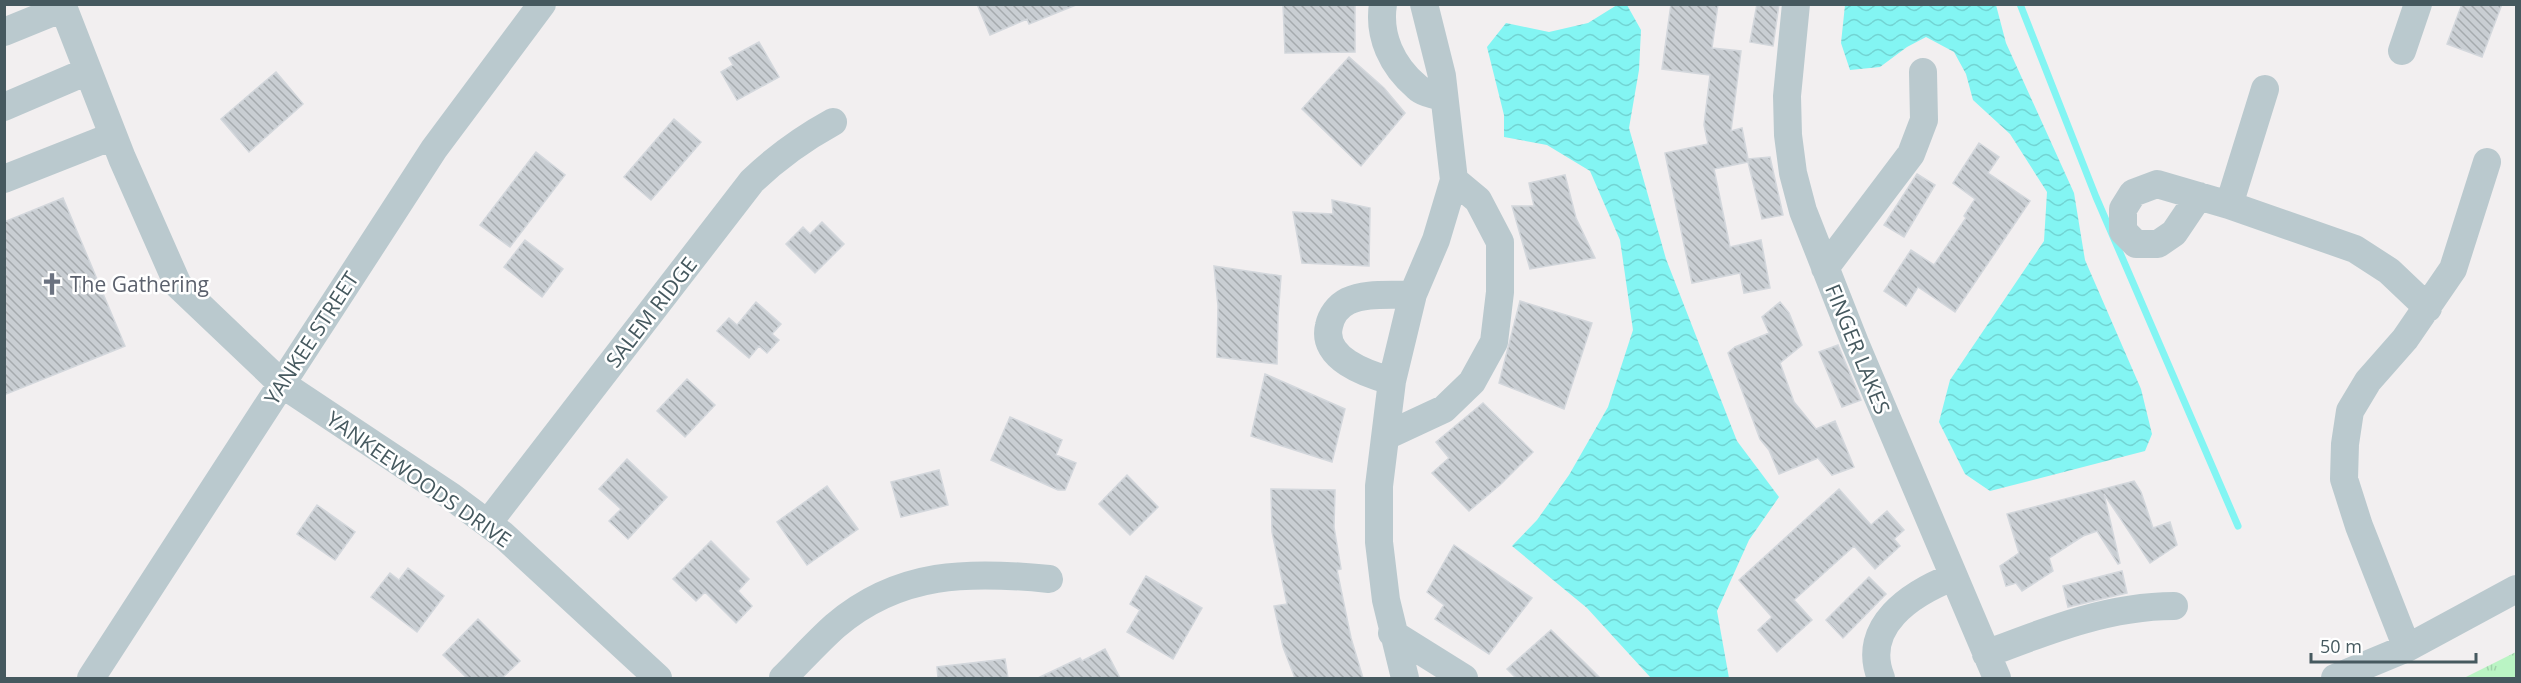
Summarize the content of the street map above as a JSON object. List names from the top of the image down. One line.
{"streets":{"street":["SALEM RIDGE","YANKEE STREET","FINGER LAKES","YANKEEWOODS DRIVE"]},"crossings":[["SALEM RIDGE","YANKEEWOODS DRIVE"],["YANKEE STREET","YANKEEWOODS DRIVE"]],"places":{"church":["The Gathering"]},"scale_bar":"50 m"}
